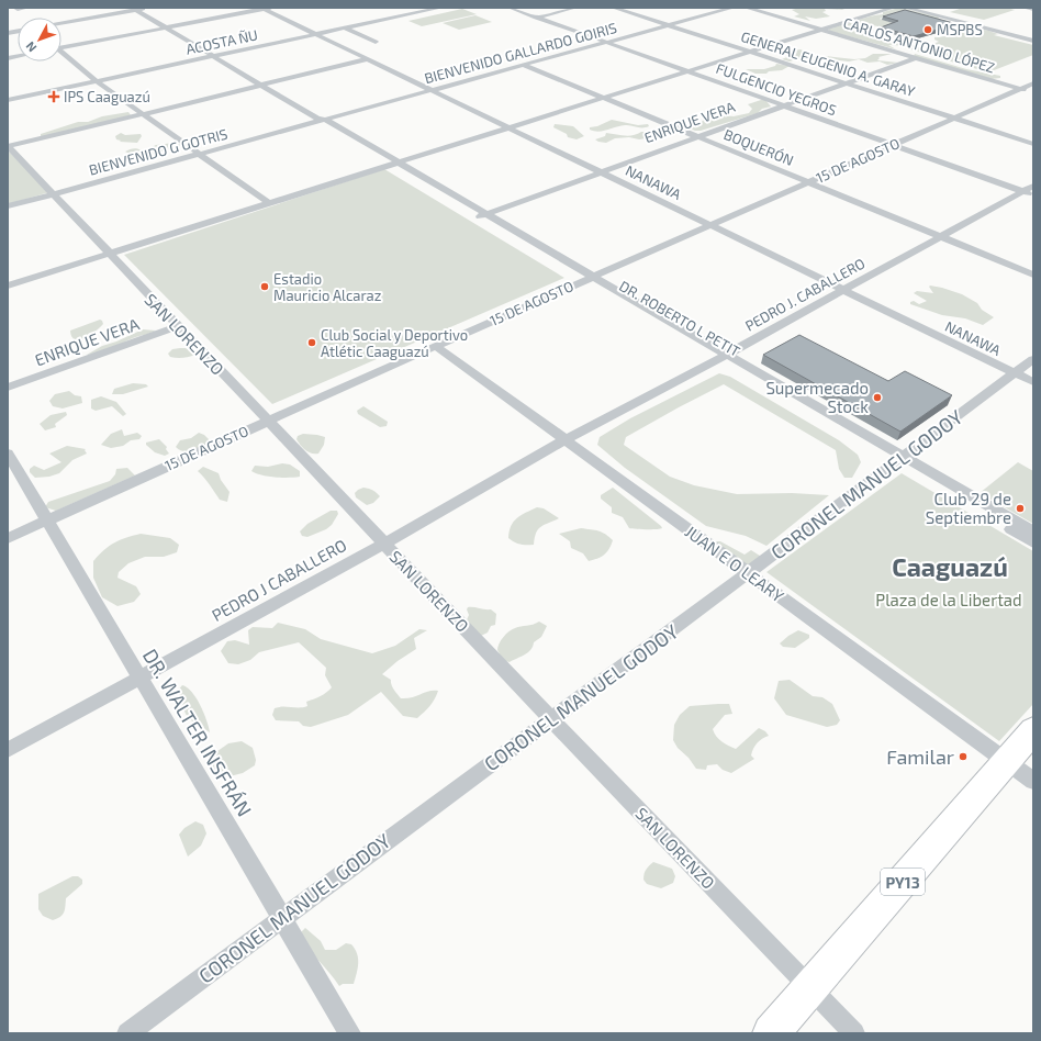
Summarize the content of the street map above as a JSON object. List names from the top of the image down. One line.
{"streets":{"highway":["PY13"],"street":["ACOSTA ÑU","CARLOS ANTONIO LÓPEZ","BIENVENIDO GALLARDO GOIRIS","GENERAL EUGENIO A. GARAY","FULGENCIO YEGROS","ENRIQUE VERA","BOQUERÓN","BIENVENIDO G GOTRIS","15 DE AGOSTO","NANAWA","PEDRO J. CABALLERO","DR. ROBERTO L PETIT","SAN LORENZO","CORONEL MANUEL GODOY","JUAN E O LEARY","PEDRO J CABALLERO","DR. WALTER INSFRÁN"]},"crossings":[["ACOSTA ÑU","NANAWA"],["ACOSTA ÑU","DR. ROBERTO L PETIT"],["CARLOS ANTONIO LÓPEZ","ENRIQUE VERA"],["CARLOS ANTONIO LÓPEZ","15 DE AGOSTO"],["BIENVENIDO GALLARDO GOIRIS","GENERAL EUGENIO A. GARAY"],["BIENVENIDO GALLARDO GOIRIS","FULGENCIO YEGROS"],["BIENVENIDO GALLARDO GOIRIS","BOQUERÓN"],["BIENVENIDO GALLARDO GOIRIS","BIENVENIDO G GOTRIS"],["BIENVENIDO GALLARDO GOIRIS","NANAWA"],["BIENVENIDO GALLARDO GOIRIS","DR. ROBERTO L PETIT"],["GENERAL EUGENIO A. GARAY","ENRIQUE VERA"],["GENERAL EUGENIO A. GARAY","15 DE AGOSTO"],["FULGENCIO YEGROS","ENRIQUE VERA"],["FULGENCIO YEGROS","15 DE AGOSTO"],["FULGENCIO YEGROS","PEDRO J. CABALLERO"],["ENRIQUE VERA","BOQUERÓN"],["ENRIQUE VERA","NANAWA"],["ENRIQUE VERA","DR. ROBERTO L PETIT"],["ENRIQUE VERA","SAN LORENZO"],["BOQUERÓN","15 DE AGOSTO"],["BOQUERÓN","PEDRO J. CABALLERO"],["BIENVENIDO G GOTRIS","DR. ROBERTO L PETIT"],["BIENVENIDO G GOTRIS","SAN LORENZO"],["15 DE AGOSTO","NANAWA"],["15 DE AGOSTO","DR. ROBERTO L PETIT"],["15 DE AGOSTO","SAN LORENZO"],["15 DE AGOSTO","JUAN E O LEARY"],["15 DE AGOSTO","DR. WALTER INSFRÁN"],["NANAWA","PEDRO J. CABALLERO"],["NANAWA","CORONEL MANUEL GODOY"],["PEDRO J. CABALLERO","DR. ROBERTO L PETIT"],["PEDRO J. CABALLERO","JUAN E O LEARY"],["PEDRO J. CABALLERO","PEDRO J CABALLERO"],["DR. ROBERTO L PETIT","CORONEL MANUEL GODOY"],["SAN LORENZO","CORONEL MANUEL GODOY"],["SAN LORENZO","PEDRO J CABALLERO"],["SAN LORENZO","PY13"],["CORONEL MANUEL GODOY","JUAN E O LEARY"],["CORONEL MANUEL GODOY","DR. WALTER INSFRÁN"],["JUAN E O LEARY","PEDRO J CABALLERO"],["JUAN E O LEARY","PY13"],["PEDRO J CABALLERO","DR. WALTER INSFRÁN"]],"districts":["Caaguazú"],"parks":["Plaza de la Libertad"],"places":{"other":["MSPBS","Estadio Mauricio Alcaraz","Club Social y Deportivo Atlétic Caaguazú","Supermecado Stock","Club 29 de Septiembre","Familar"],"health":["IPS Caaguazú"]},"north":"bottom left"}
